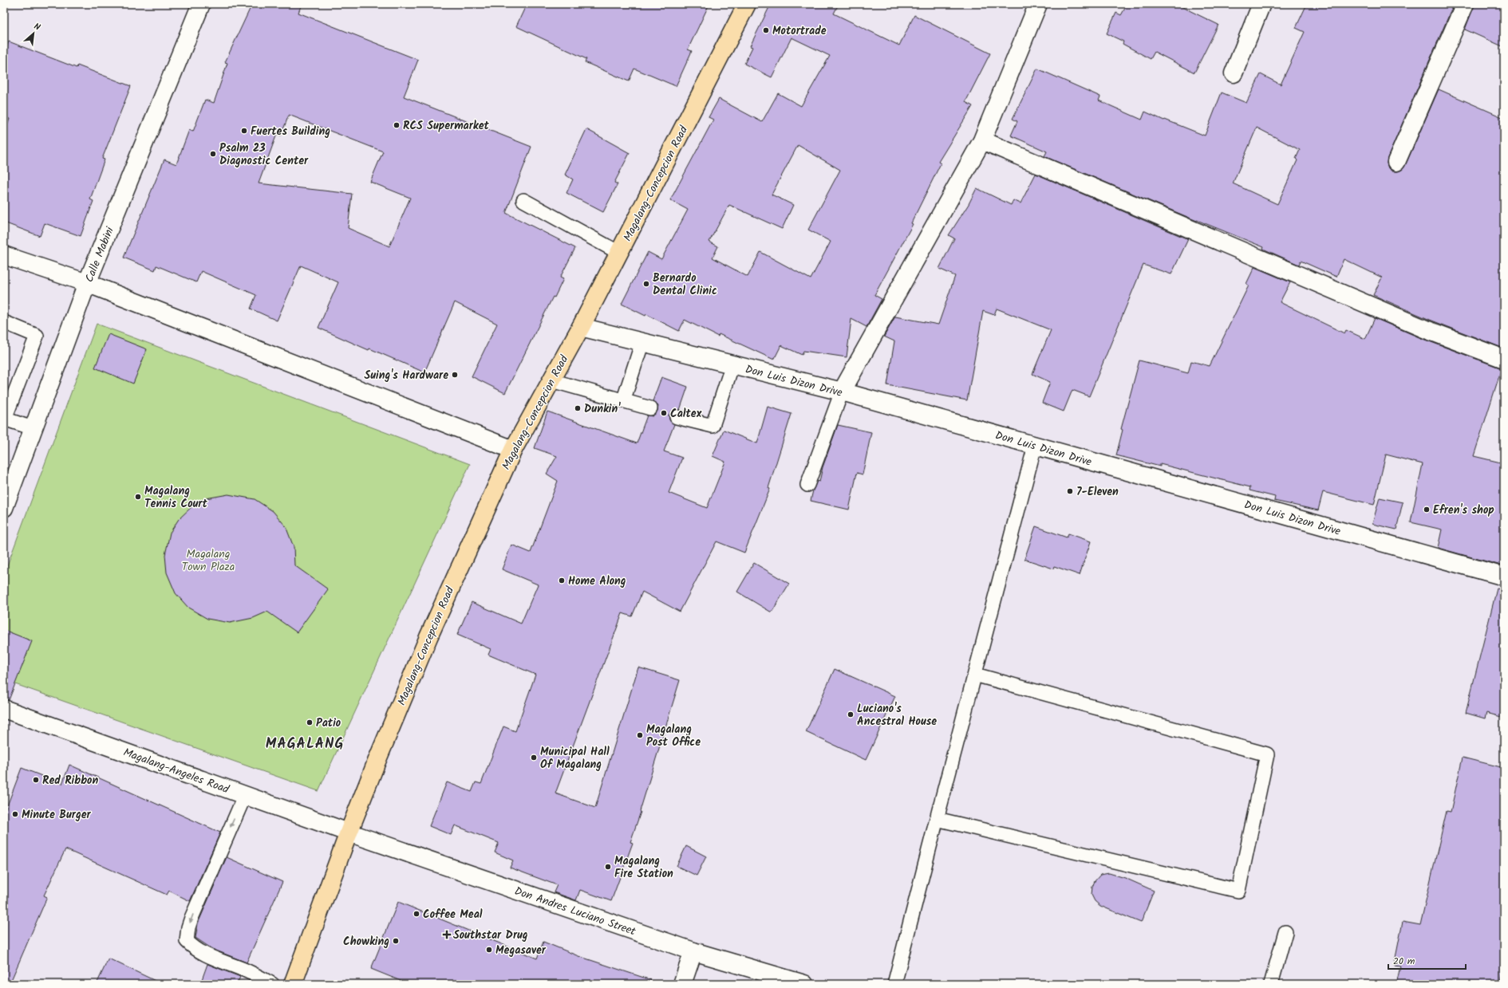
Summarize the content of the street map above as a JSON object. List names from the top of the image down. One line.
{"streets":{"main road":["Magalang-Concepcion Road"],"street":["Calle Mabini","Don Luis Dizon Drive","Magalang-Angeles Road","Don Andres Luciano Street"]},"crossings":[["Magalang-Concepcion Road","Don Luis Dizon Drive"],["Magalang-Concepcion Road","Magalang-Angeles Road"],["Magalang-Concepcion Road","Don Andres Luciano Street"],["Magalang-Angeles Road","Don Andres Luciano Street"]],"districts":["MAGALANG"],"parks":["Magalang Town Plaza"],"places":{"other":["Motortrade","RCS Supermarket","Fuertes Building","Psalm 23 Diagnostic Center","Bernardo Dental Clinic","Suing's Hardware","Dunkin'","Caltex","7-Eleven","Magalang Tennis Court","Efren's shop","Home Along","Luciano's Ancestral House","Patio","Magalang Post Office","Municipal Hall Of Magalang","Red Ribbon","Minute Burger","Magalang Fire Station","Coffee Meal","Chowking","Megasaver"],"health":["Southstar Drug"]},"scale_bar":"20 m","north":"top right"}
